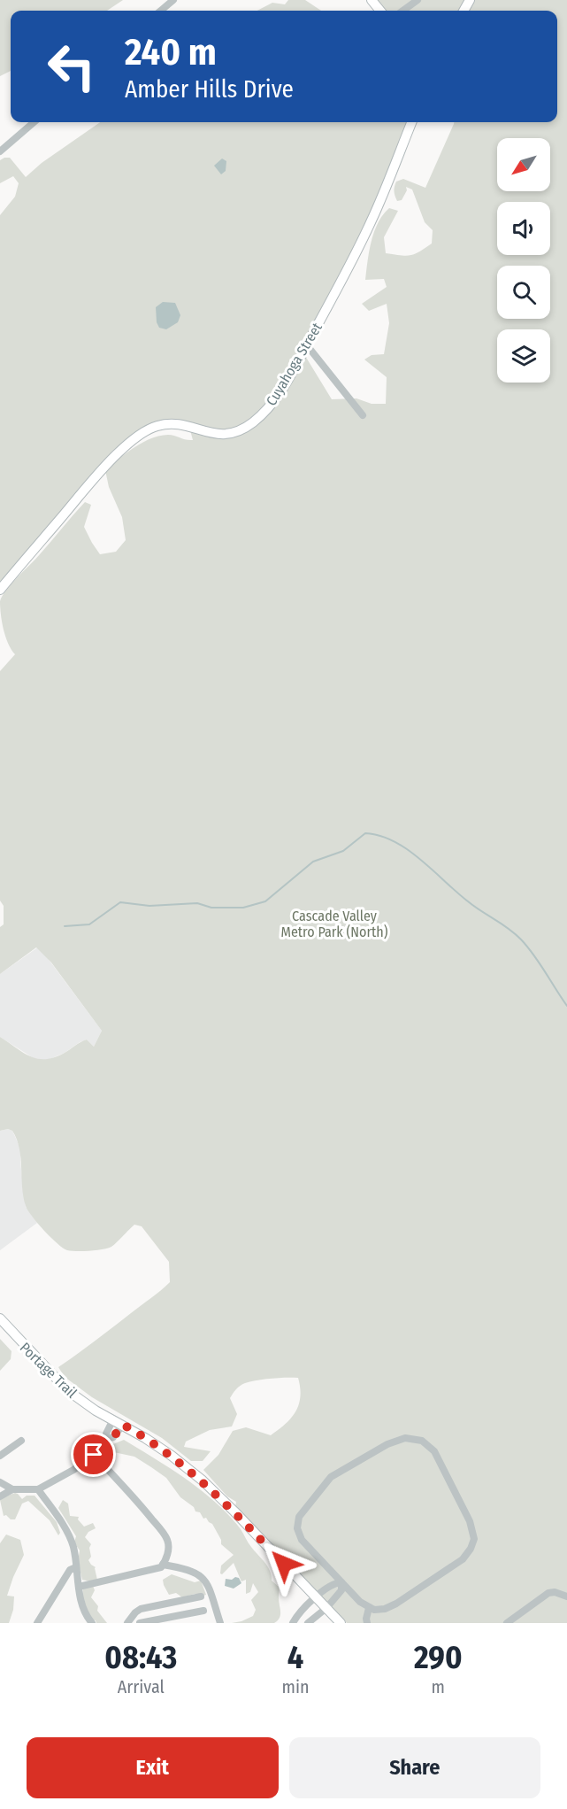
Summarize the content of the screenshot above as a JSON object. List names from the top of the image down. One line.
{"streets":{"street":["Cuyahoga Street","Portage Trail"]},"parks":["Cascade Valley Metro Park (North)"],"north":"bottom left","page":{"turn":["240 m","Amber Hills Drive"],"eta":["08:43","Arrival","4","min","290","m"],"buttons":["Exit","Share"]}}
